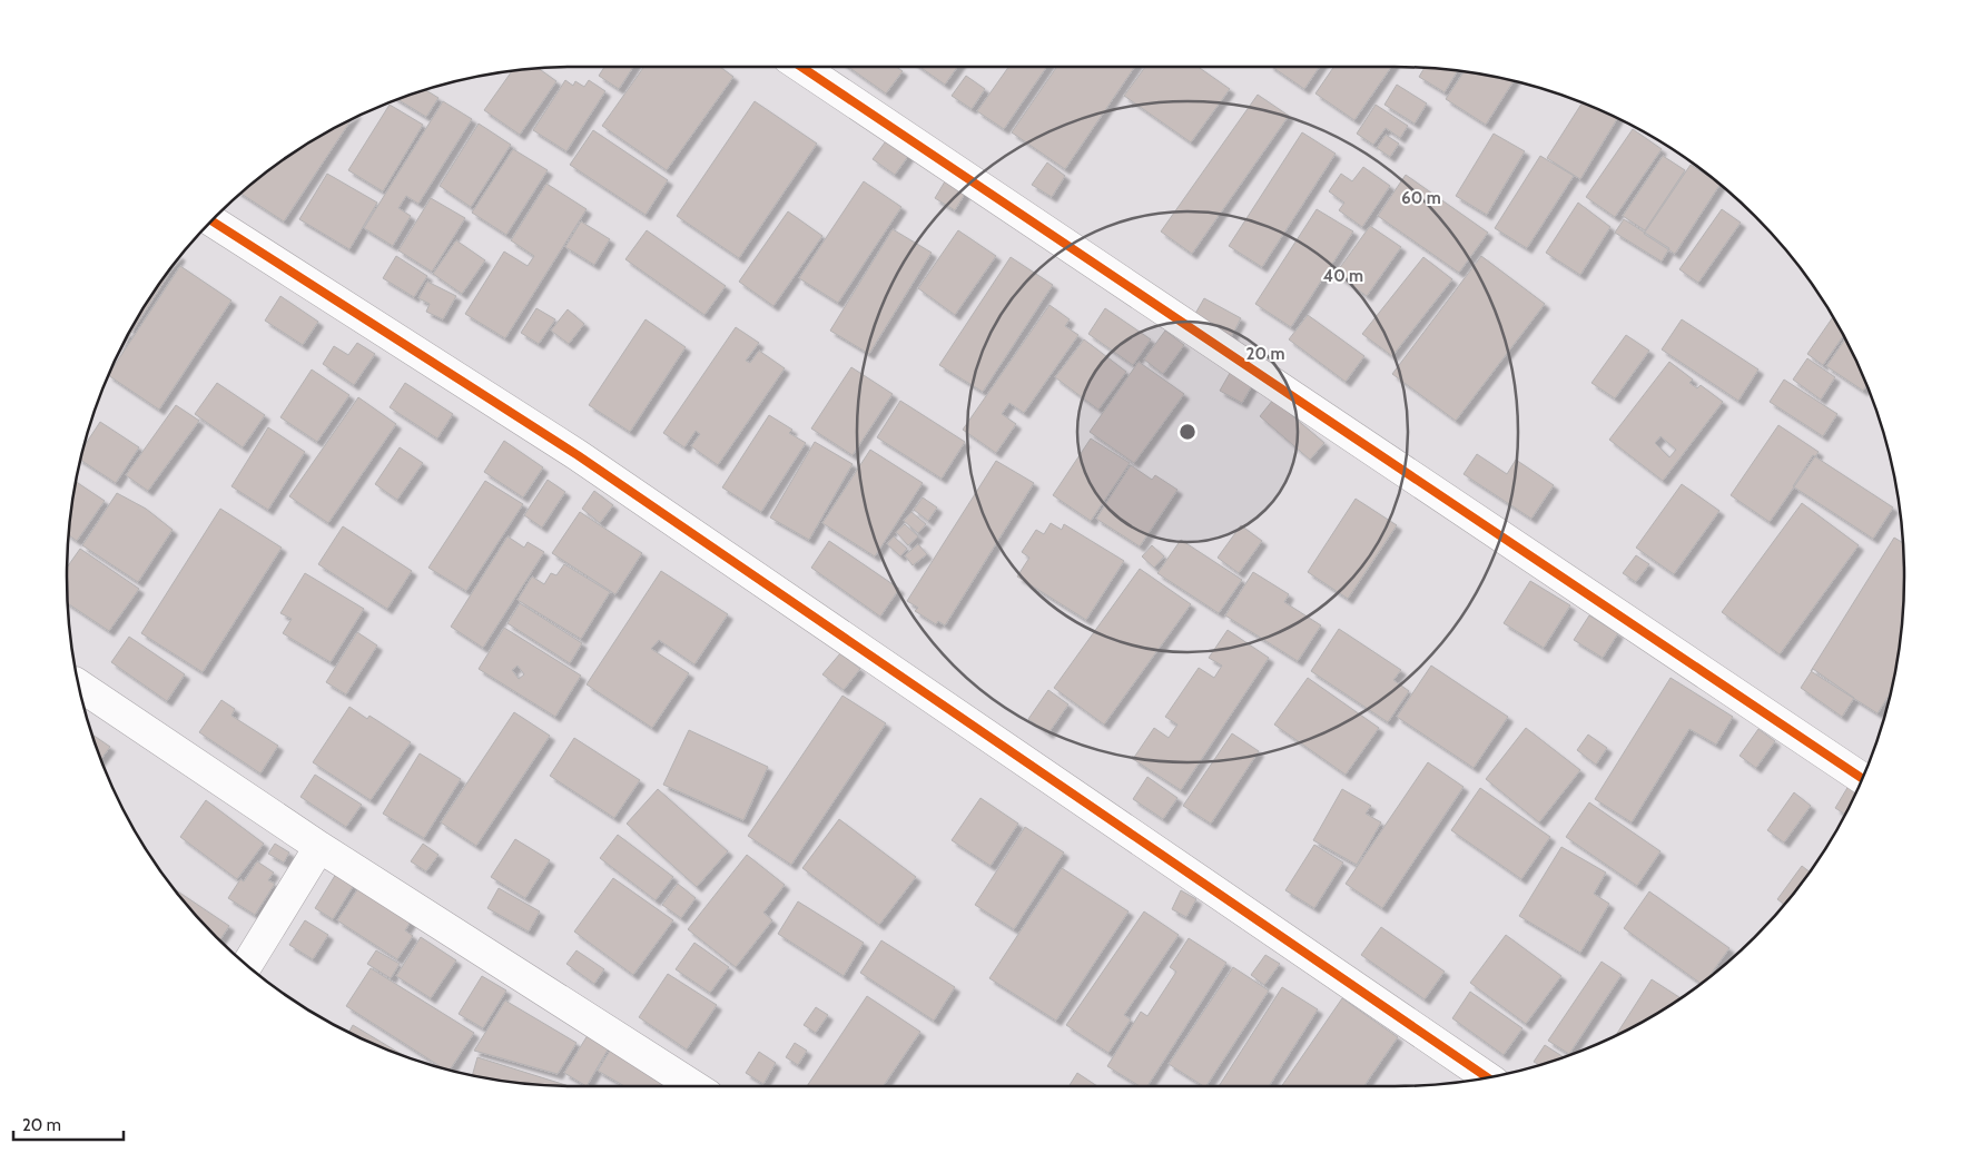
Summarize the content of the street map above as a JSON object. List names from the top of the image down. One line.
{"scale_bar":"20 m","rings":["60 m","40 m","20 m"]}
